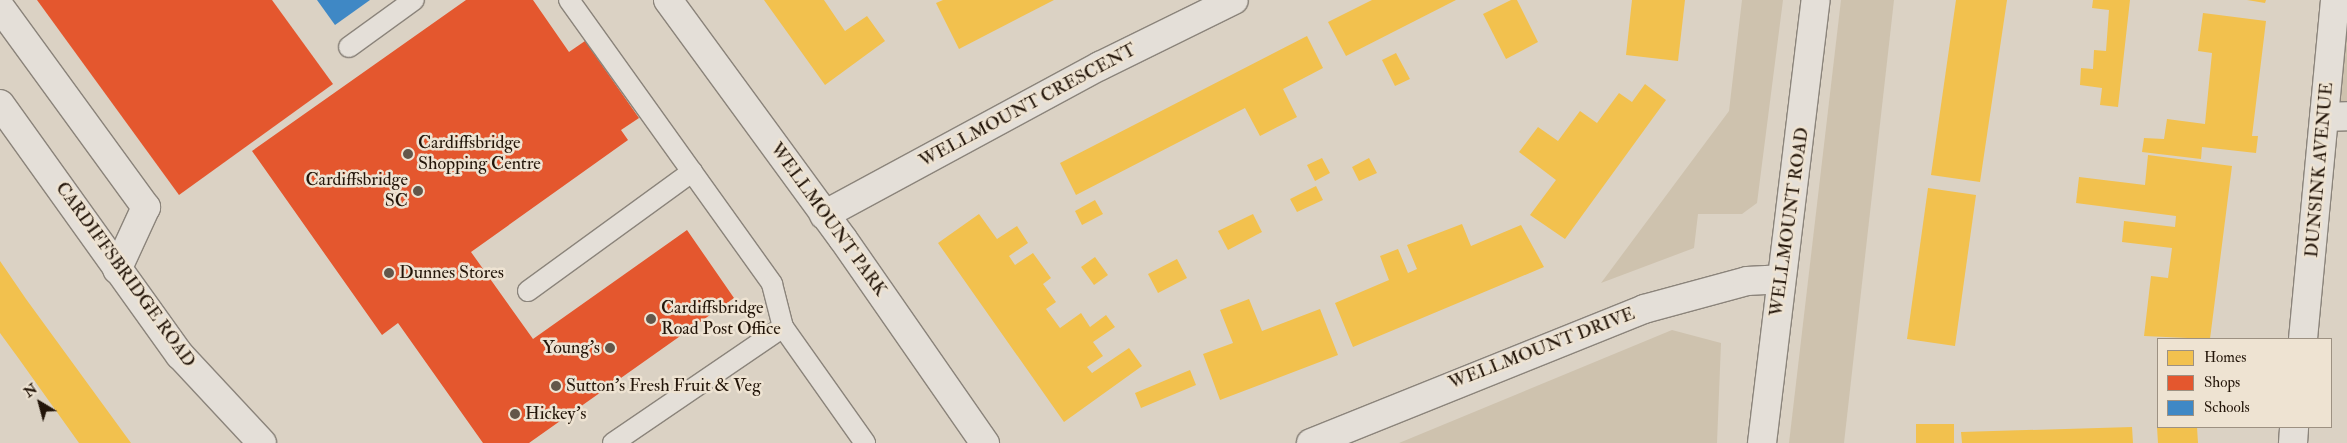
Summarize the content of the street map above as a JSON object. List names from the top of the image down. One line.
{"streets":{"street":["WELLMOUNT CRESCENT","DUNSINK AVENUE","WELLMOUNT PARK","WELLMOUNT ROAD","CARDIFFSBRIDGE ROAD","WELLMOUNT DRIVE"]},"crossings":[["WELLMOUNT CRESCENT","WELLMOUNT PARK"],["WELLMOUNT ROAD","WELLMOUNT DRIVE"]],"places":["Cardiffsbridge Shopping Centre","Cardiffsbridge SC","Dunnes Stores","Cardiffsbridge Road Post Office","Young's","Sutton's Fresh Fruit & Veg","Hickey's"],"legend":["Homes","Shops","Schools"],"north":"top left"}
